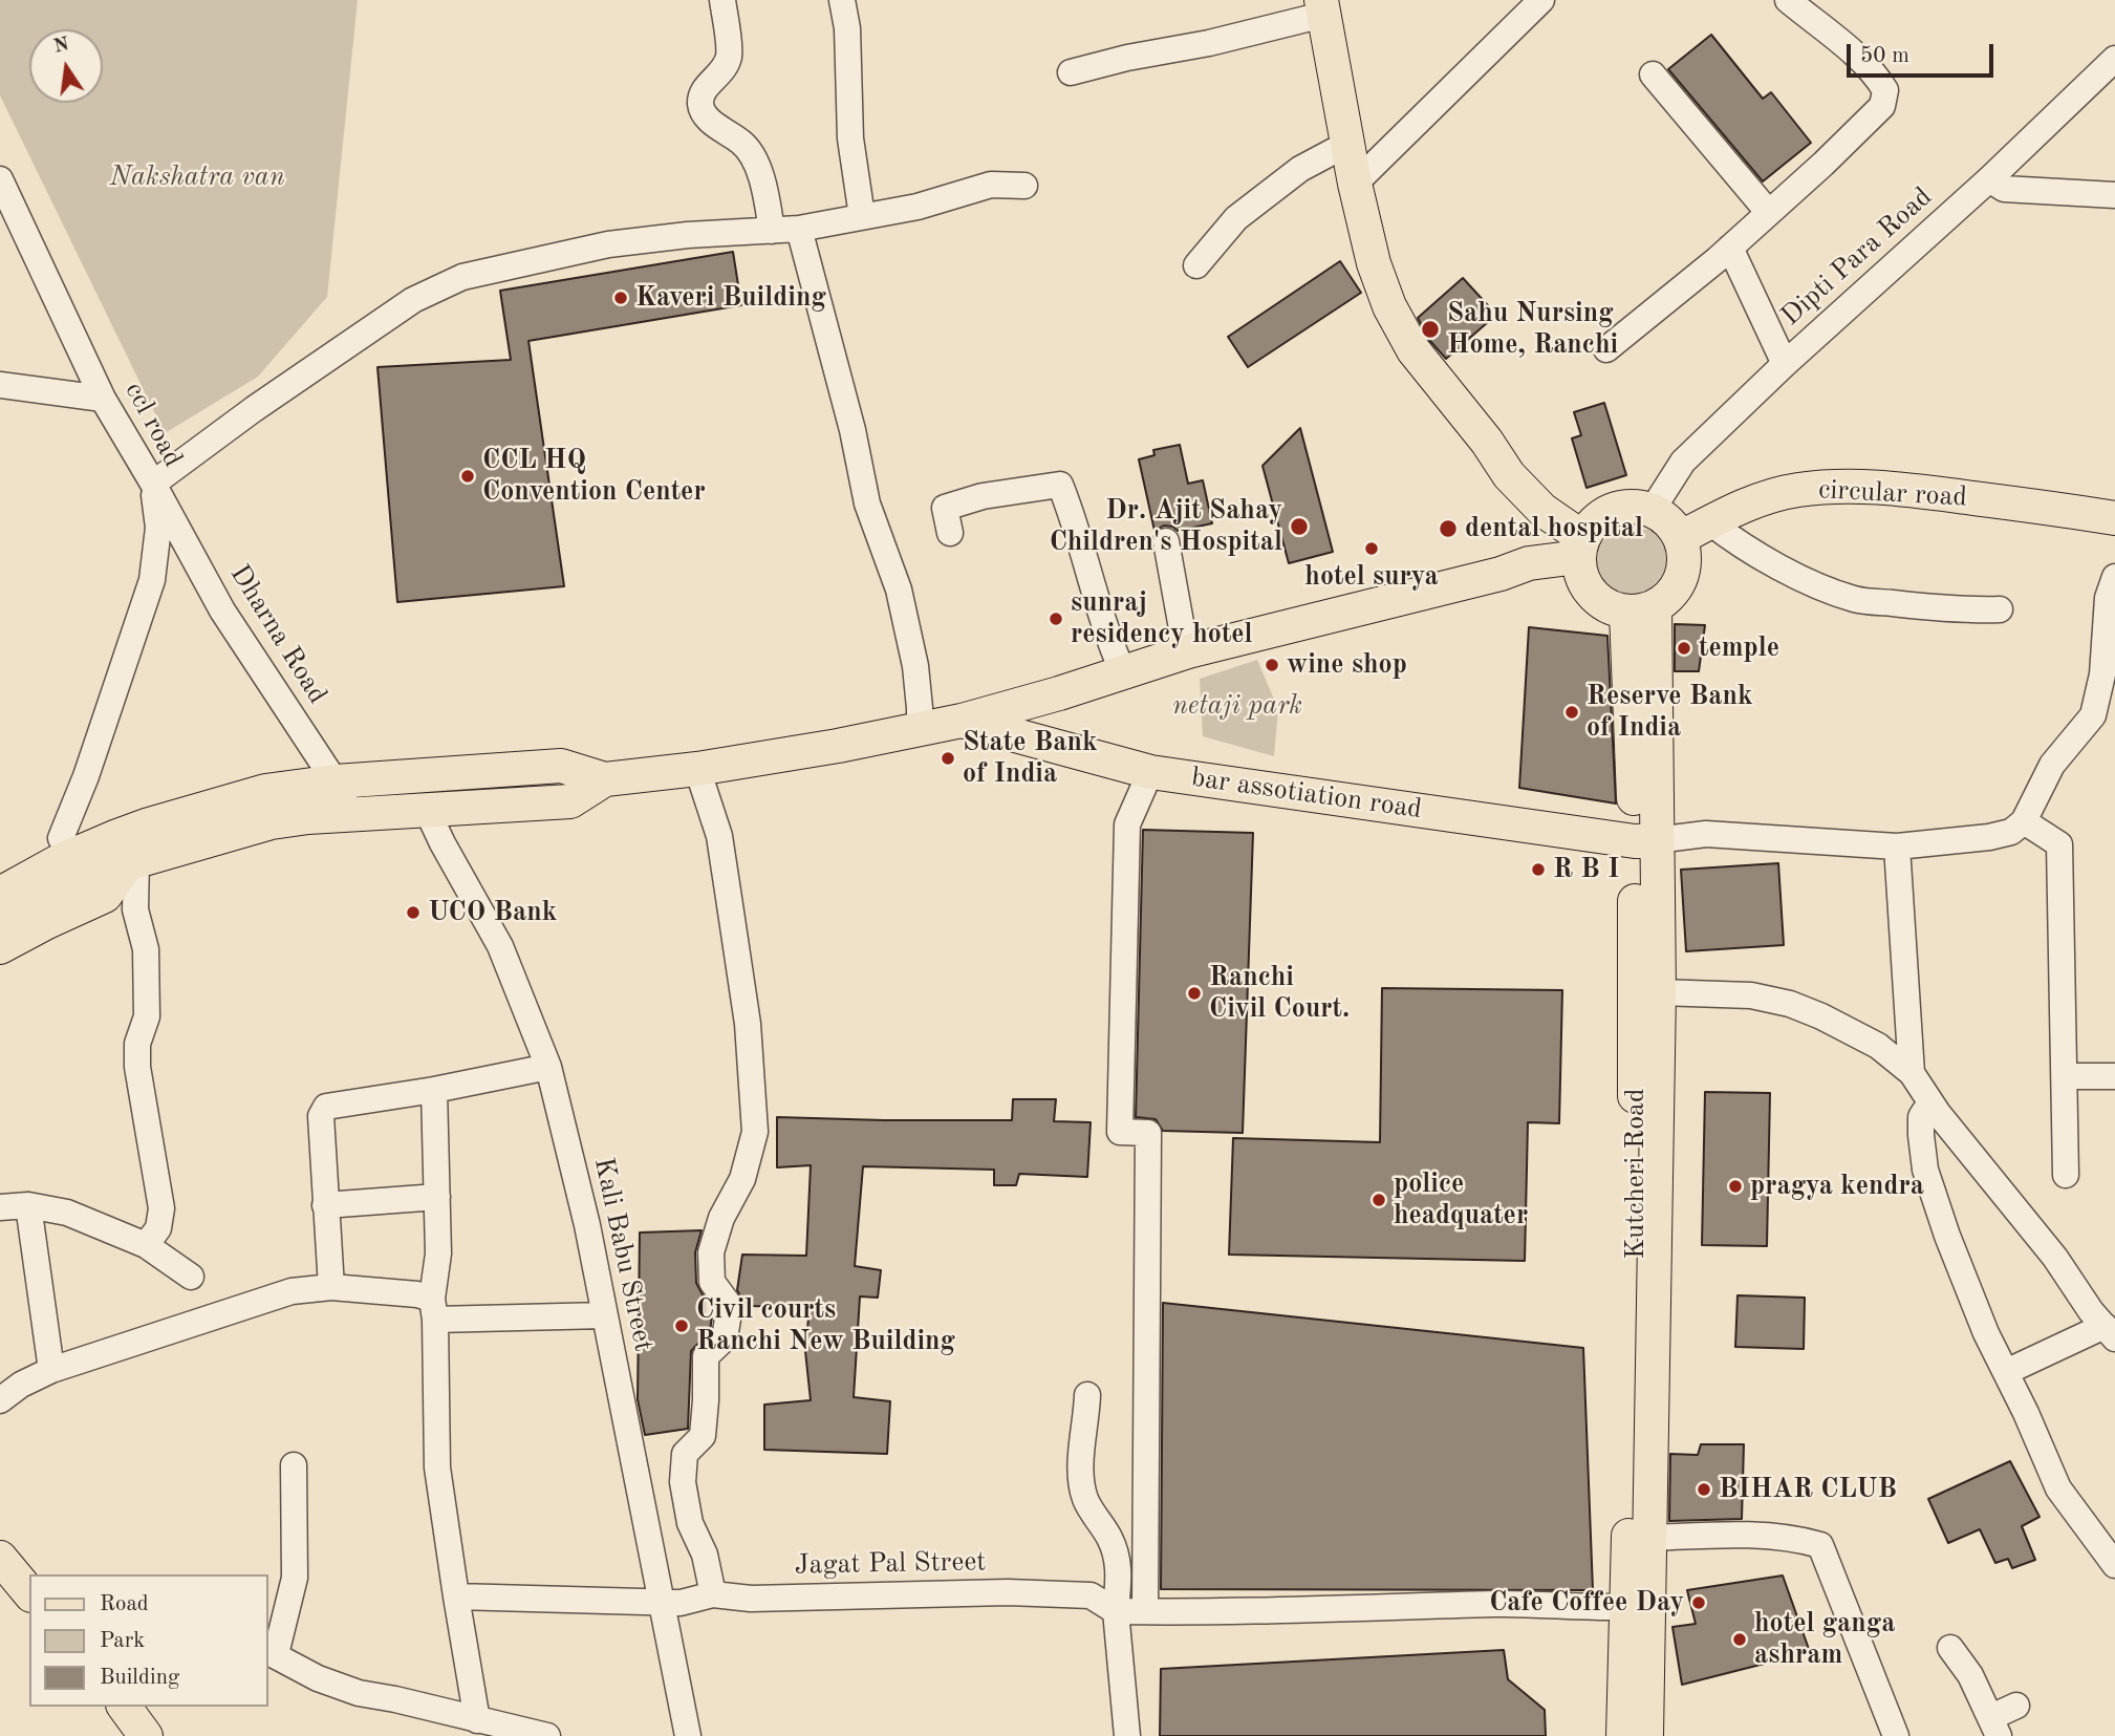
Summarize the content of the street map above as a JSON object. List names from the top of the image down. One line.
{"streets":{"main road":["circular road","bar assotiation road","Kutcheri Road"],"street":["Dipti Para Road","ccl road","Dharna Road","Kali Babu Street","Jagat Pal Street"]},"crossings":[["Dipti Para Road","circular road"],["Dipti Para Road","Kutcheri Road"],["ccl road","Dharna Road"],["circular road","Kutcheri Road"],["bar assotiation road","Kutcheri Road"],["Kali Babu Street","Jagat Pal Street"]],"parks":["Nakshatra van","netaji park"],"places":["Kaveri Building","Sahu Nursing Home, Ranchi","CCL HQ Convention Center","Dr. Ajit Sahay Children's Hospital","dental hospital","hotel surya","sunraj residency hotel","temple","wine shop","Reserve Bank of India","State Bank of India","R B I","UCO Bank","Ranchi Civil Court.","pragya kendra","police headquater","Civil courts Ranchi New Building","BIHAR CLUB","Cafe Coffee Day","hotel ganga ashram"],"legend":["Road","Park","Building"],"scale_bar":"50 m","north":"top"}
